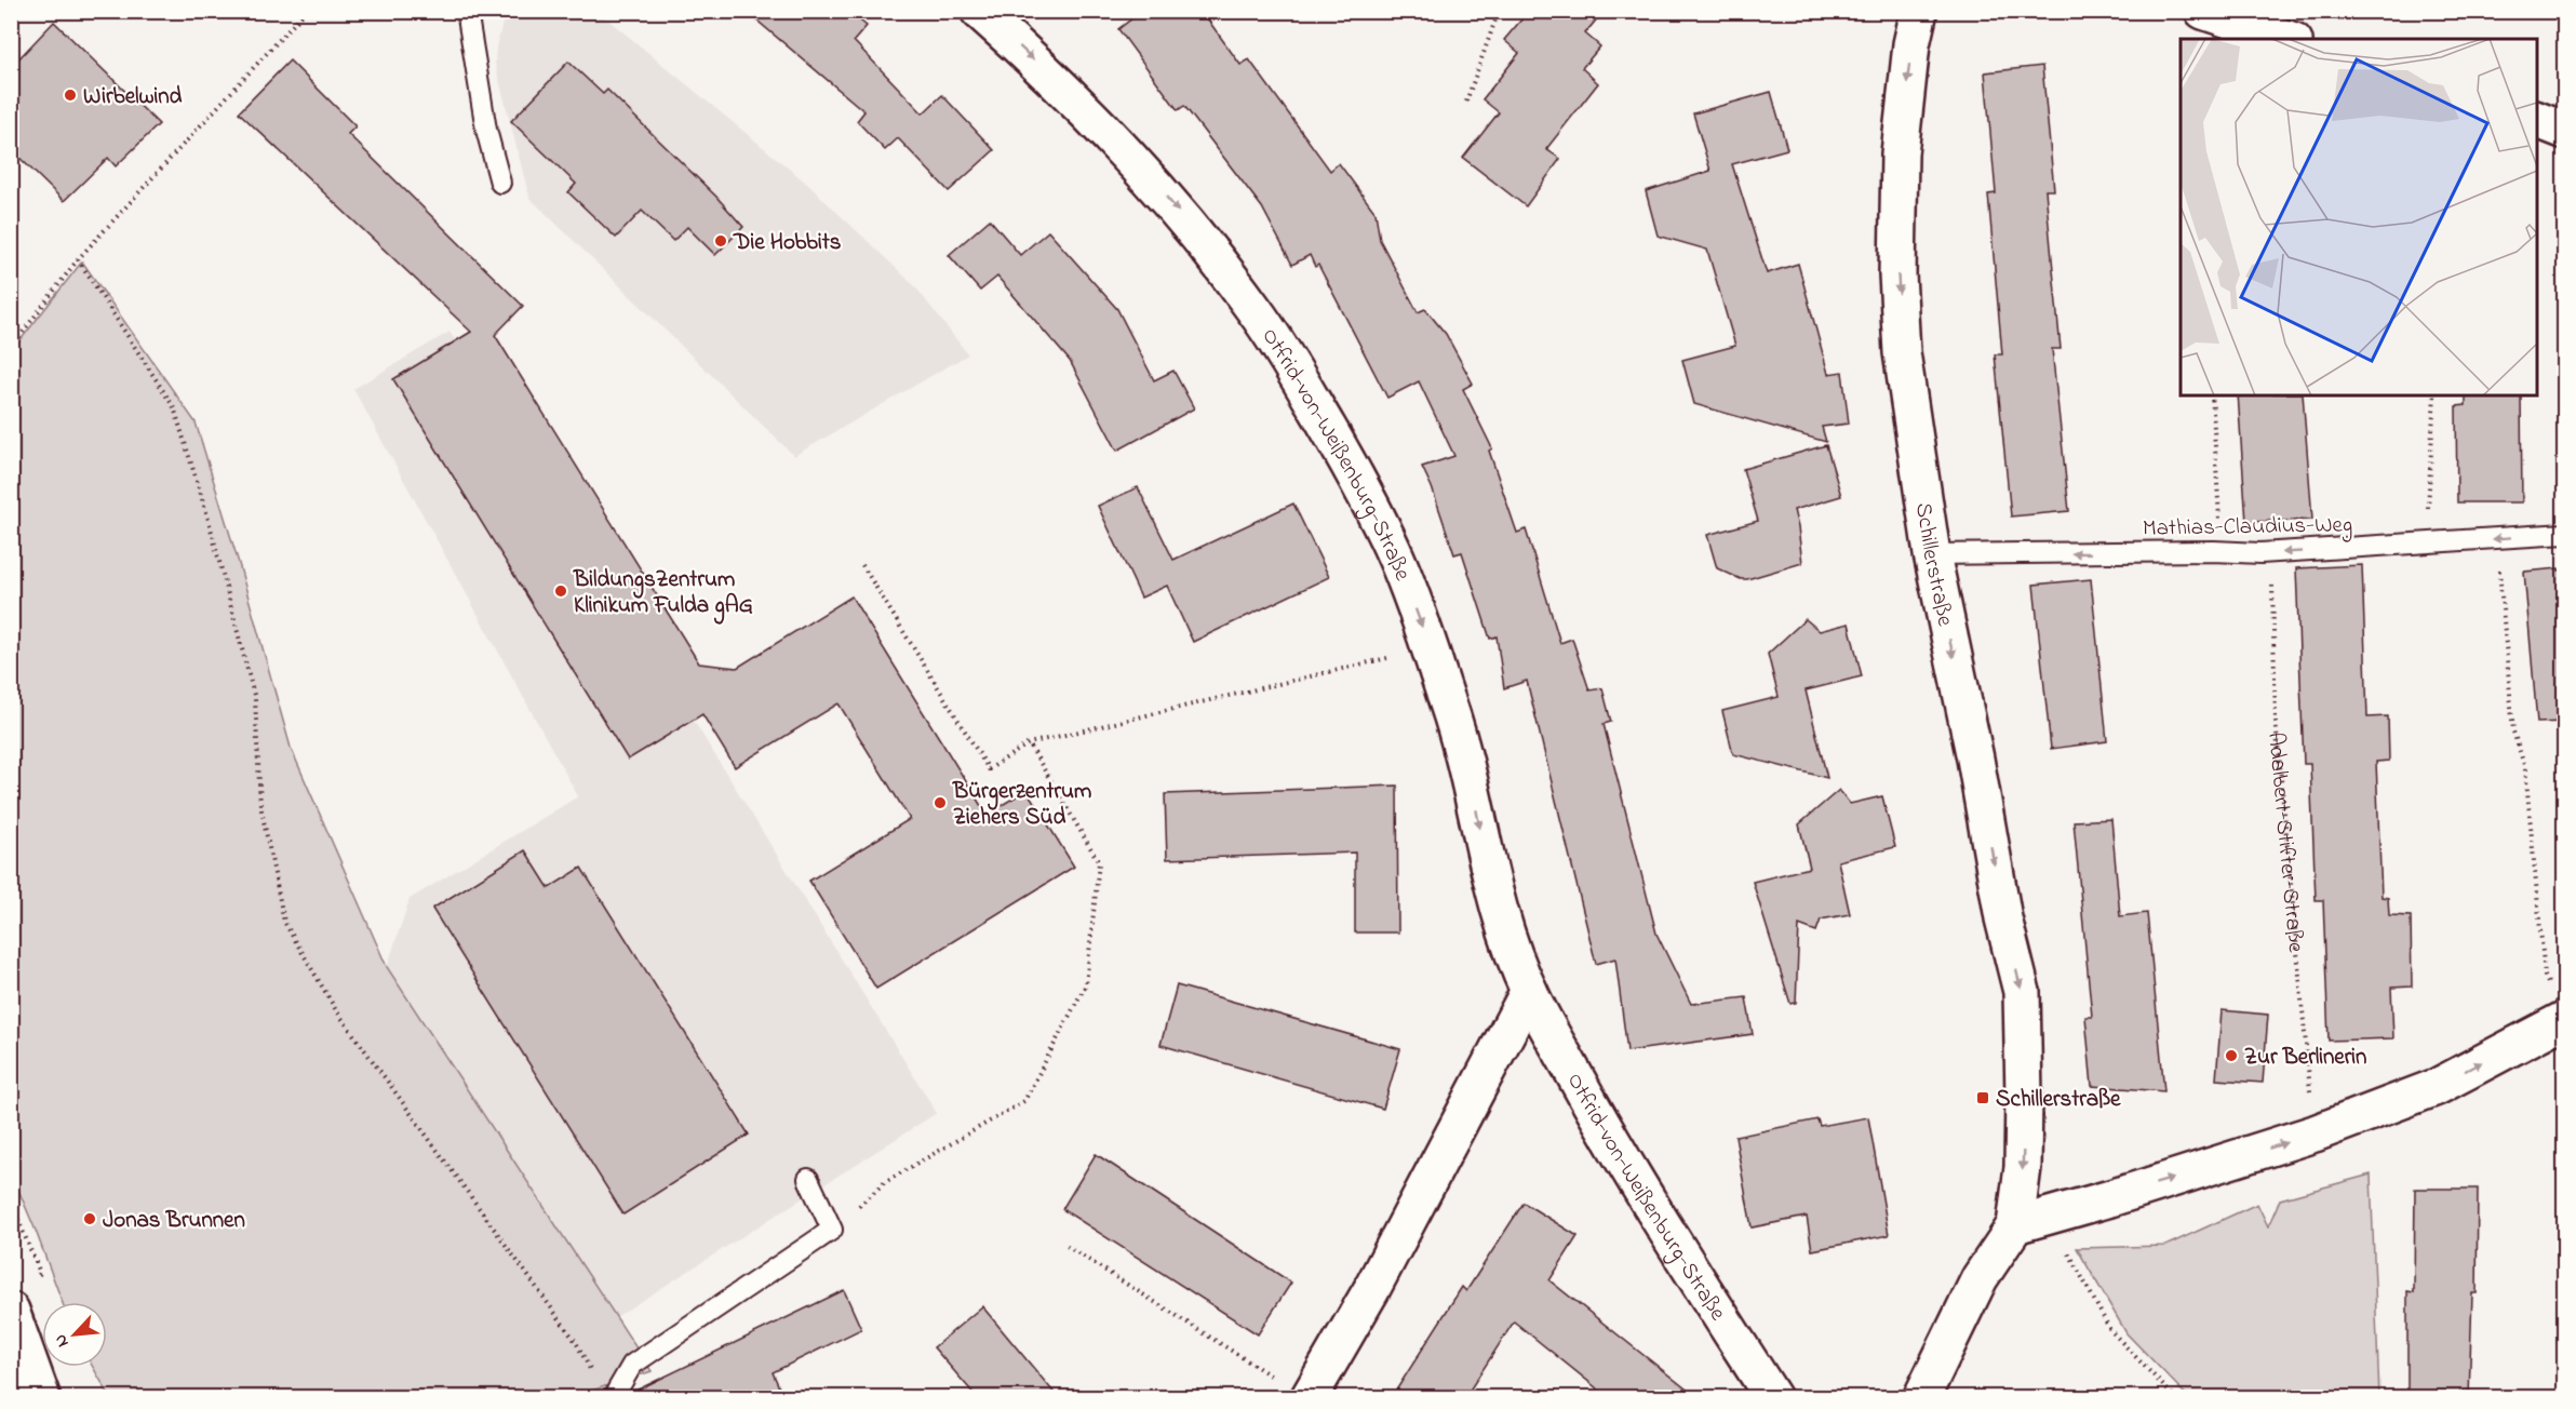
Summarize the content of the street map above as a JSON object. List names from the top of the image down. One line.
{"streets":{"street":["Otfrid-von-Weißenburg-Straße","Schillerstraße"],"lane":["Mathias-Claudius-Weg"],"path":["Adalbert-Stifter-Straße"]},"crossings":[["Mathias-Claudius-Weg","Schillerstraße"],["Mathias-Claudius-Weg","Adalbert-Stifter-Straße"]],"one_way":["Otfrid-von-Weißenburg-Straße","Mathias-Claudius-Weg","Schillerstraße"],"places":{"other":["Wirbelwind","Die Hobbits","BildungsZentrum Klinikum Fulda gAG","Bürgerzentrum Ziehers Süd","Zur Berlinerin","Jonas Brunnen"],"transit":["Schillerstraße"]},"north":"bottom left"}
